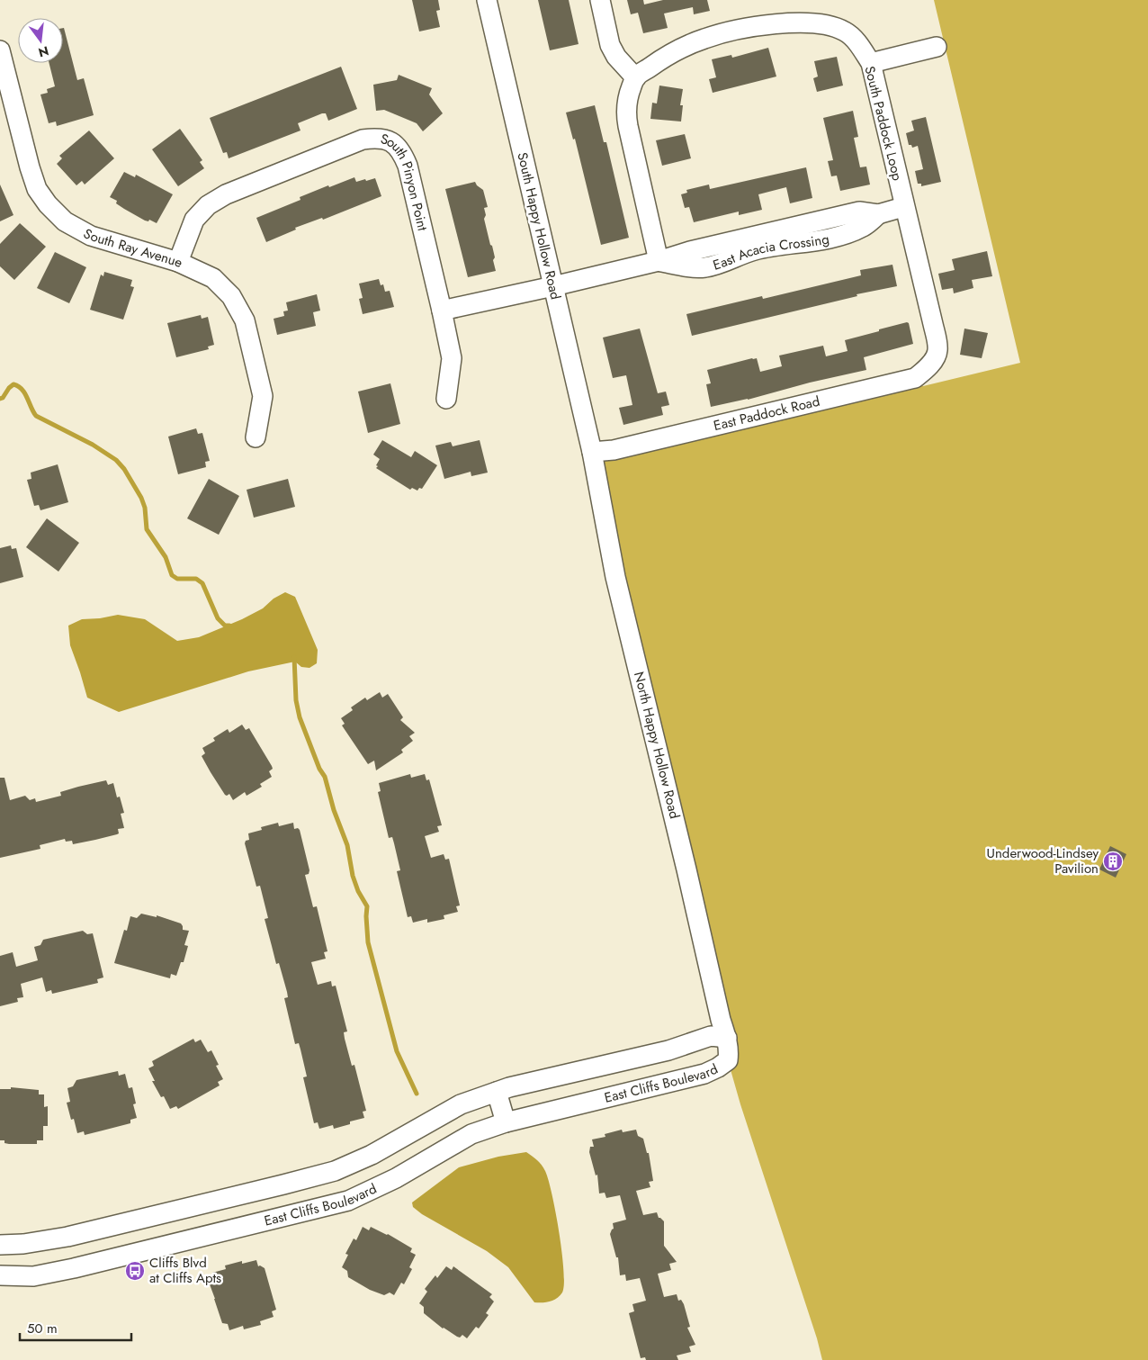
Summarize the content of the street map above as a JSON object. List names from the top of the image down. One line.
{"streets":{"street":["South Paddock Loop","South Pinyon Point","South Happy Hollow Road","South Ray Avenue","East Acacia Crossing","East Paddock Road","North Happy Hollow Road","East Cliffs Boulevard"]},"crossings":[["South Paddock Loop","East Acacia Crossing"],["South Paddock Loop","East Paddock Road"],["South Pinyon Point","South Ray Avenue"],["South Pinyon Point","East Acacia Crossing"],["South Happy Hollow Road","East Acacia Crossing"],["South Happy Hollow Road","East Paddock Road"],["South Happy Hollow Road","North Happy Hollow Road"],["East Paddock Road","North Happy Hollow Road"],["North Happy Hollow Road","East Cliffs Boulevard"]],"places":{"building":["Underwood-Lindsey Pavilion"],"bus stop":["Cliffs Blvd at Cliffs Apts"]},"scale_bar":"50 m","north":"bottom"}
